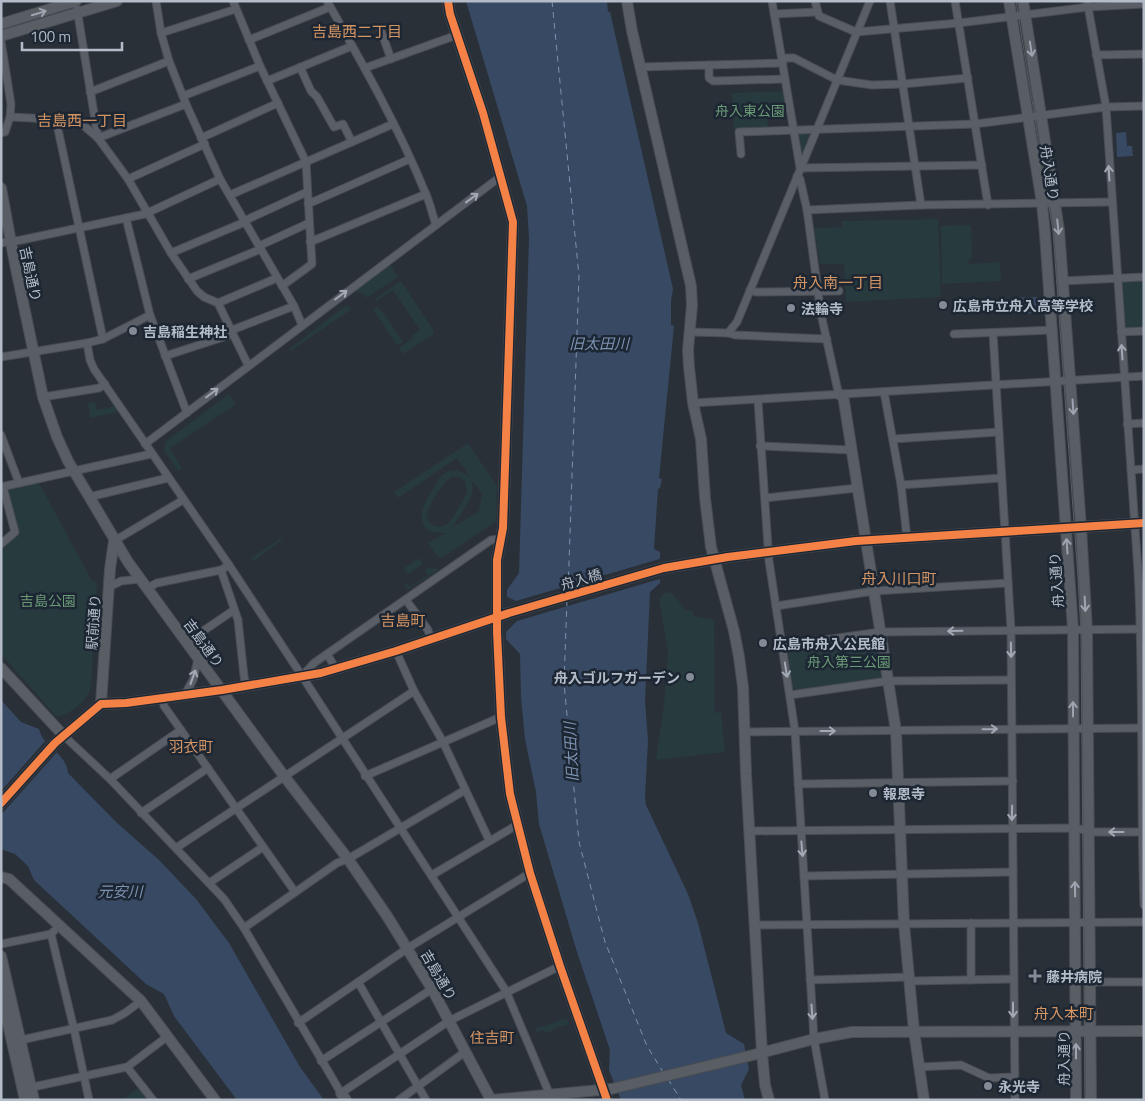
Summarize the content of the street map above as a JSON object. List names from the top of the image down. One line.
{"streets":{"street":["舟入通り","吉島通り","舟入橋","駅前通り"]},"crossings":[["舟入通り","舟入橋"],["吉島通り","舟入橋"],["吉島通り","駅前通り"],["舟入橋","駅前通り"]],"districts":["吉島西二丁目","吉島西一丁目","舟入南一丁目","舟入川口町","吉島町","羽衣町","舟入本町","住吉町"],"water":["旧太田川","元安川"],"parks":["舟入東公園","吉島公園","舟入第三公園"],"places":{"other":["広島市立舟入高等学校","法輪寺","吉島稲生神社","広島市舟入公民館","舟入ゴルフガーデン","報恩寺","永光寺"],"health":["藤井病院"]},"scale_bar":"100 m"}
